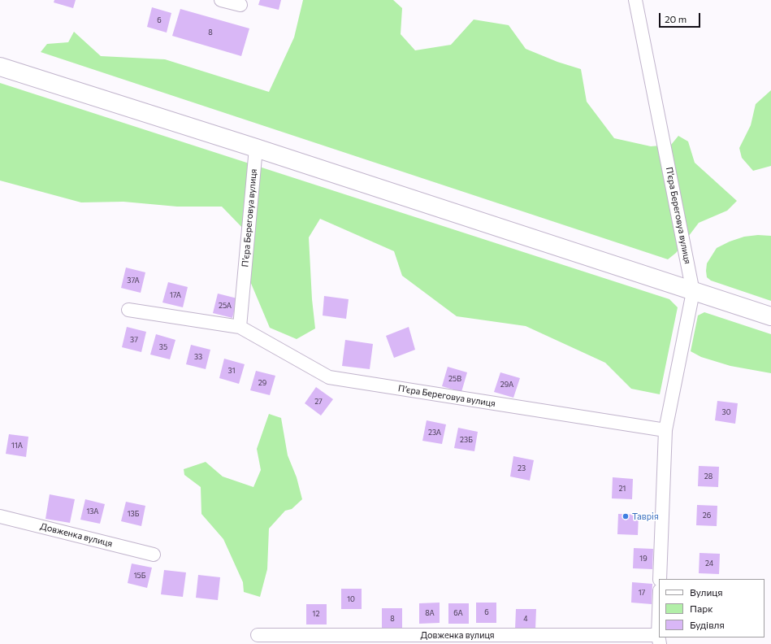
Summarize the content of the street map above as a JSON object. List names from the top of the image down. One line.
{"streets":{"street":["П’єра Береговуа вулиця","Довженка вулиця"]},"places":["Таврiя"],"house_numbers":["6","8","37А","17А","25А","37","35","33","31","25В","29","29А","27","30","23А","23Б","11А","23","28","21","13А","13Б","26","19","24","15Б","17","10","6","8А","6А","12","8","4"],"legend":["Вулиця","Парк","Будівля"],"scale_bar":"20 m"}
